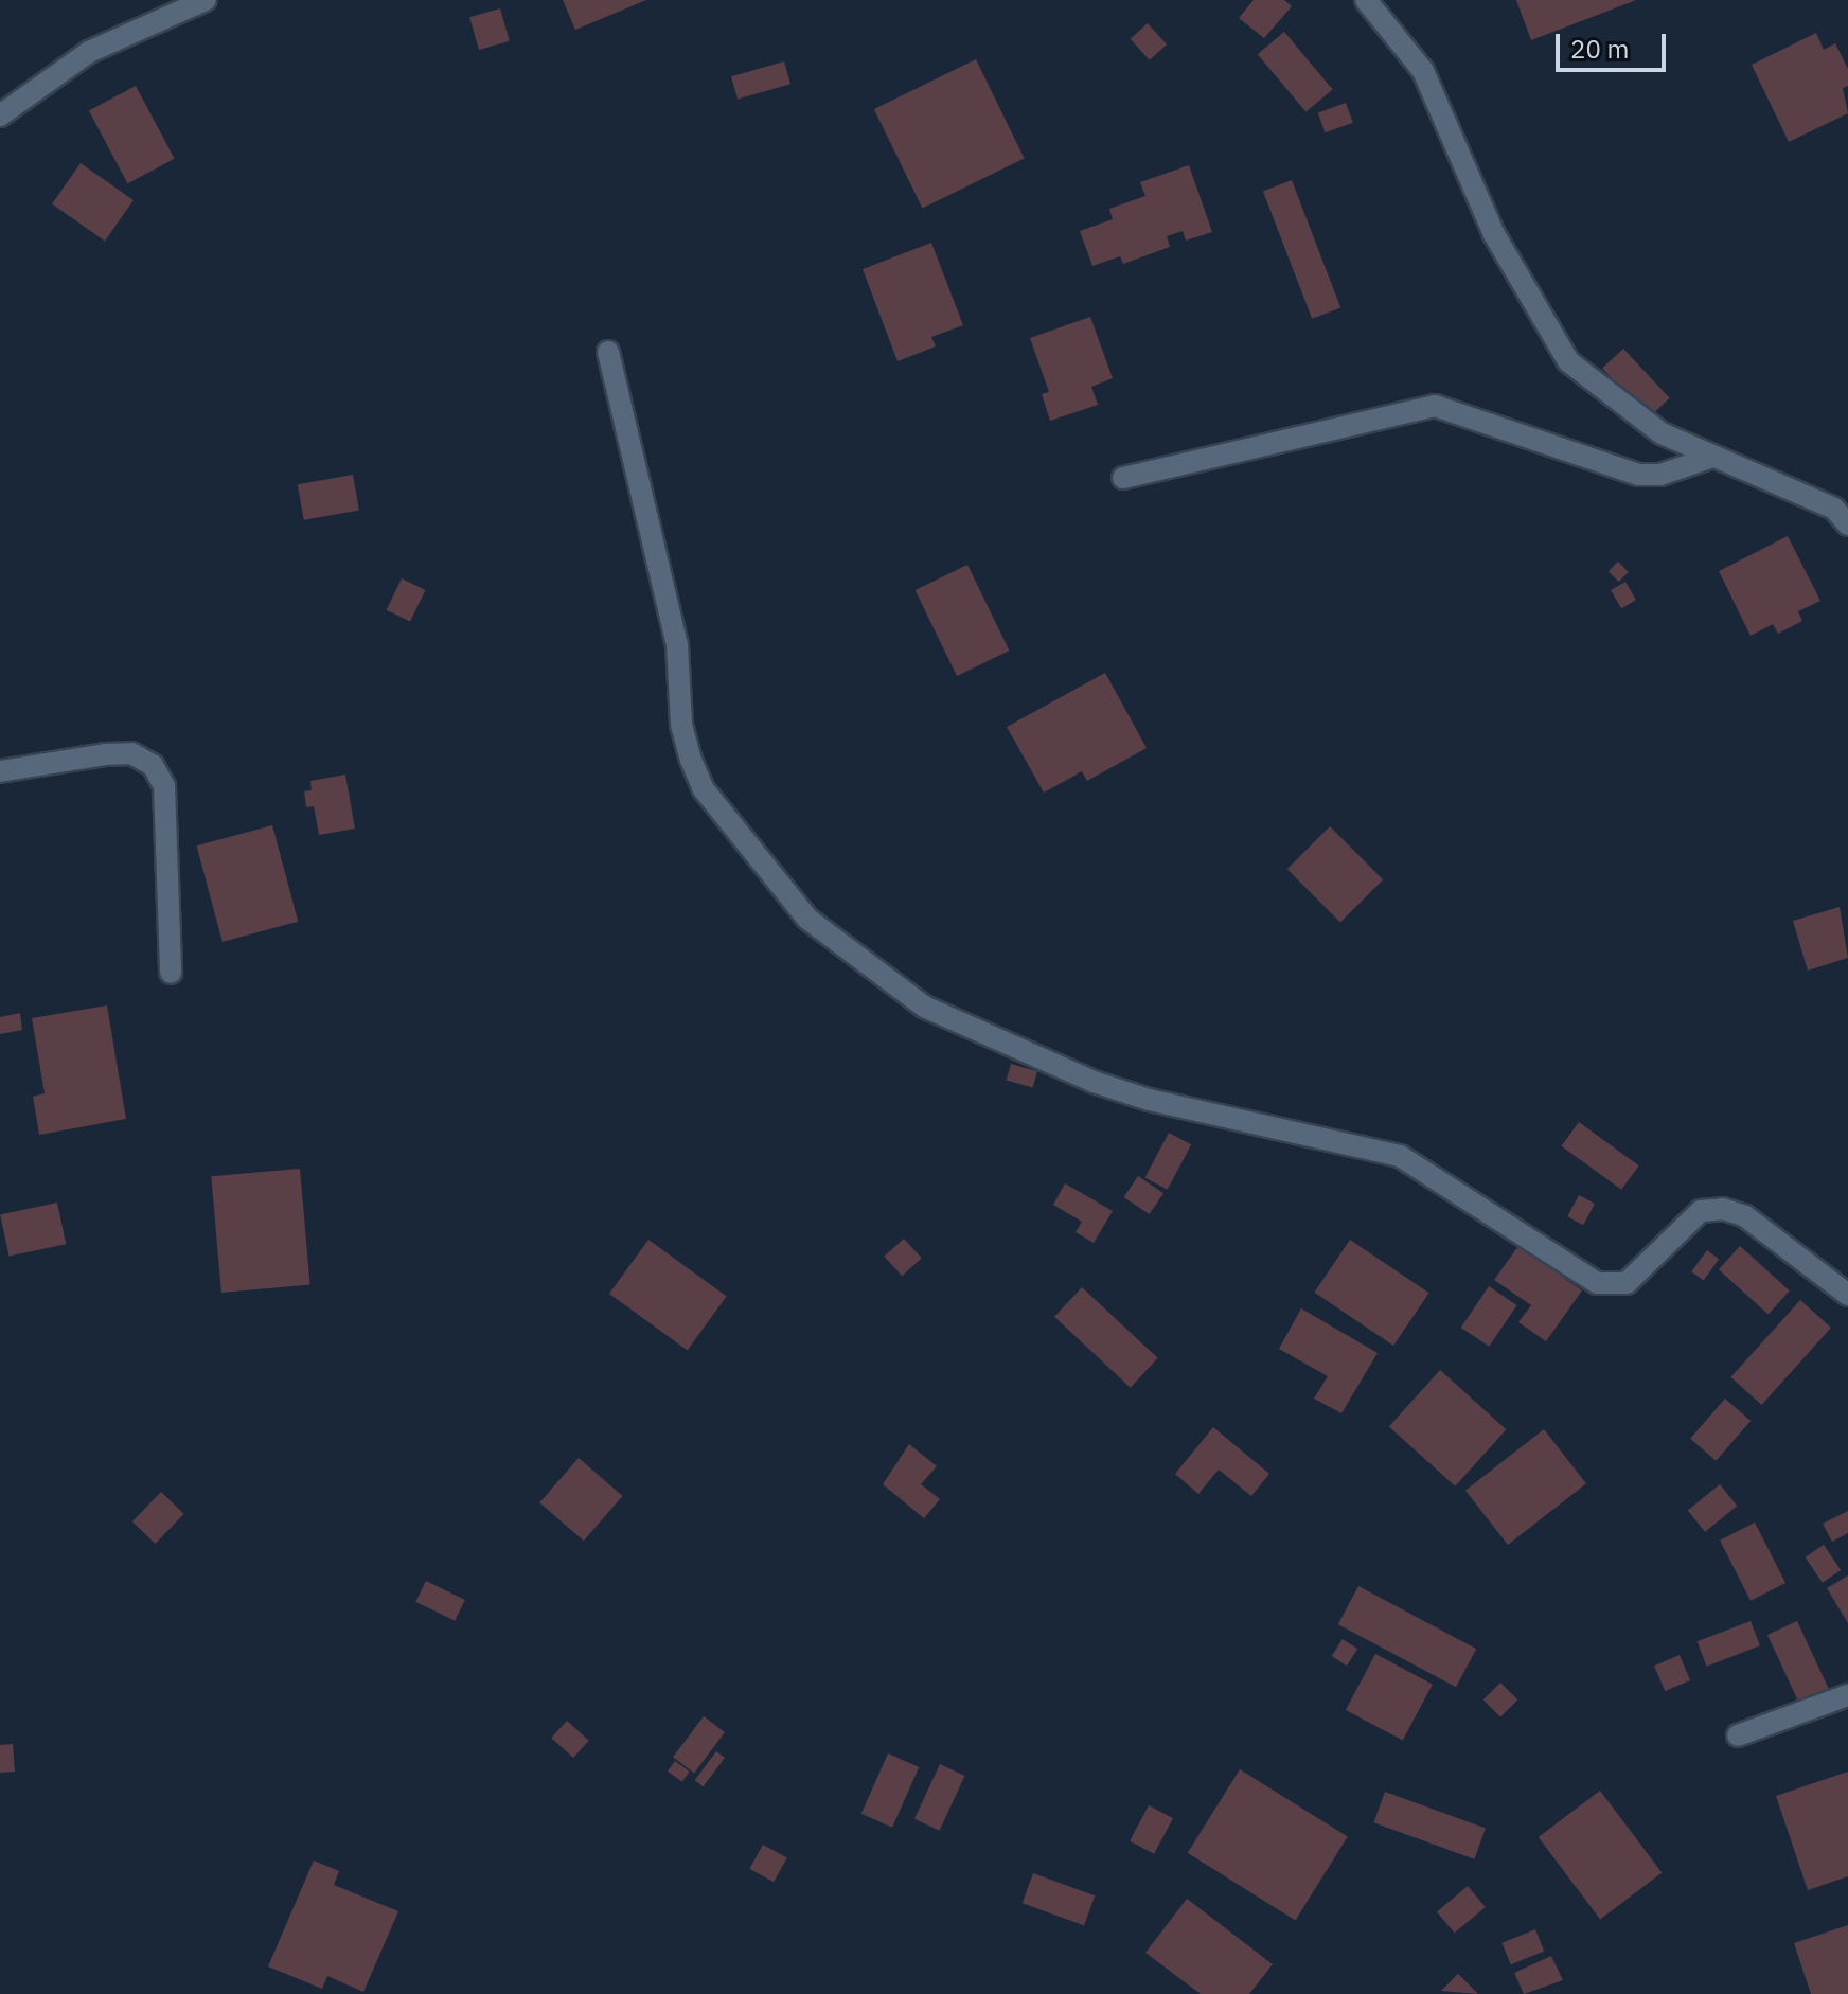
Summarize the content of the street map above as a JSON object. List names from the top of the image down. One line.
{"scale_bar":"20 m"}
